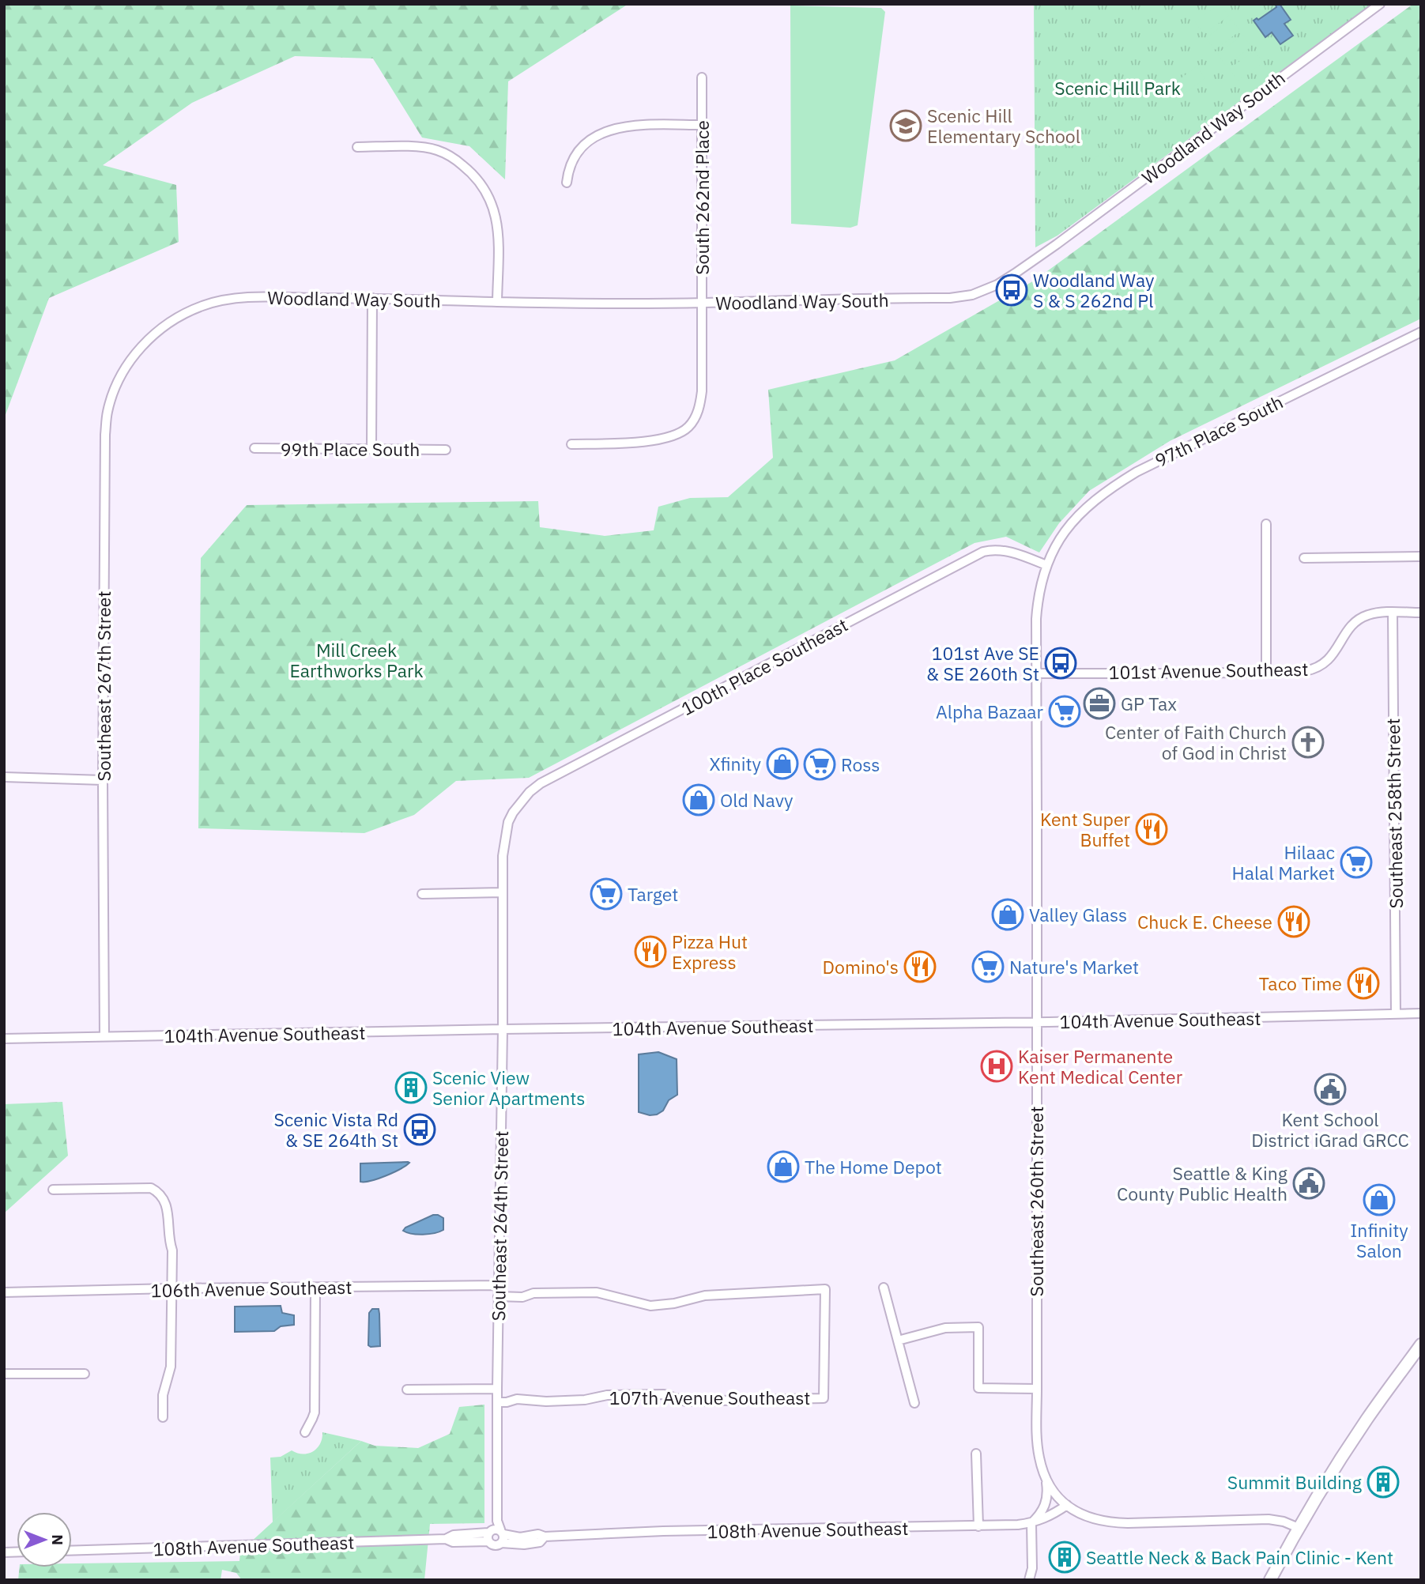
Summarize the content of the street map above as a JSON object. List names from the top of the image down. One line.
{"streets":{"street":["Woodland Way South","South 262nd Place","97th Place South","99th Place South","100th Place Southeast","101st Avenue Southeast","Southeast 267th Street","Southeast 258th Street","104th Avenue Southeast","Southeast 260th Street","Southeast 264th Street","106th Avenue Southeast","107th Avenue Southeast","108th Avenue Southeast"]},"crossings":[["Woodland Way South","South 262nd Place"],["Woodland Way South","Southeast 267th Street"],["97th Place South","100th Place Southeast"],["97th Place South","Southeast 260th Street"],["100th Place Southeast","Southeast 260th Street"],["100th Place Southeast","Southeast 264th Street"],["101st Avenue Southeast","Southeast 258th Street"],["101st Avenue Southeast","Southeast 260th Street"],["Southeast 267th Street","104th Avenue Southeast"],["Southeast 258th Street","104th Avenue Southeast"],["104th Avenue Southeast","Southeast 260th Street"],["104th Avenue Southeast","Southeast 264th Street"],["Southeast 260th Street","108th Avenue Southeast"],["Southeast 264th Street","106th Avenue Southeast"],["Southeast 264th Street","107th Avenue Southeast"],["Southeast 264th Street","108th Avenue Southeast"]],"parks":["Scenic Hill Park","Mill Creek Earthworks Park"],"places":{"school or university":["Scenic Hill Elementary School"],"bus stop":["Woodland Way S & S 262nd Pl","101st Ave SE & SE 260th St","Scenic Vista Rd & SE 264th St"],"office":["GP Tax"],"supermarket":["Alpha Bazaar","Ross","Hilaac Halal Market","Target","Nature's Market"],"church":["Center of Faith Church of God in Christ"],"shop":["Xfinity","Old Navy","Valley Glass","The Home Depot","Infinity Salon"],"restaurant":["Kent Super Buffet","Chuck E. Cheese","Pizza Hut Express","Domino's","Taco Time"],"hospital":["Kaiser Permanente Kent Medical Center"],"building":["Scenic View Senior Apartments","Summit Building","Seattle Neck & Back Pain Clinic - Kent"],"public building":["Kent School District iGrad GRCC","Seattle & King County Public Health"]},"north":"right"}
